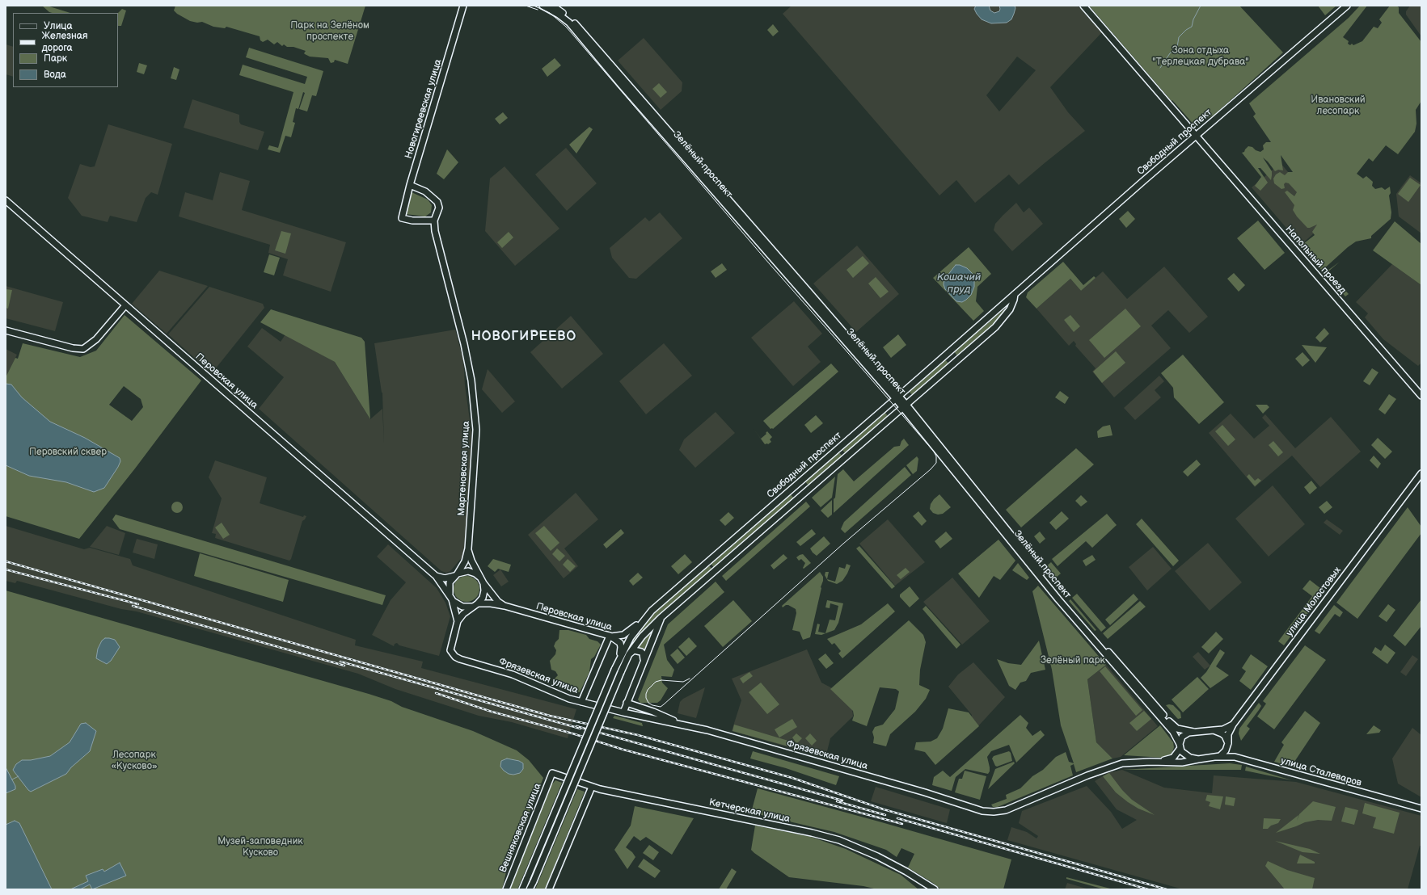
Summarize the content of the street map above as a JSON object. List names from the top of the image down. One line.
{"streets":{"main road":["Новогиреевская улица","Свободный проспект","Зелёный проспект","Напольный проезд","Перовская улица","Мартеновская улица","улица Молостовых","Фрязевская улица","улица Сталеваров","Кетчерская улица","Вешняковская улица"]},"crossings":[["Новогиреевская улица","Мартеновская улица"],["Свободный проспект","Зелёный проспект"],["Свободный проспект","Напольный проезд"],["Свободный проспект","Перовская улица"],["Зелёный проспект","Фрязевская улица"],["Зелёный проспект","улица Сталеваров"],["Фрязевская улица","улица Сталеваров"],["Кетчерская улица","Вешняковская улица"]],"districts":["НОВОГИРЕЕВО"],"water":["Кошачий пруд"],"parks":["Парк на Зелёном проспекте","Зона отдыха \"Терлецкая дубрава\"","Ивановский лесопарк","Перовский сквер","Зелёный парк","Лесопарк «Кусково»","Музей-заповедник Кусково"],"legend":["Улица","Железная дорога","Парк","Вода"]}
